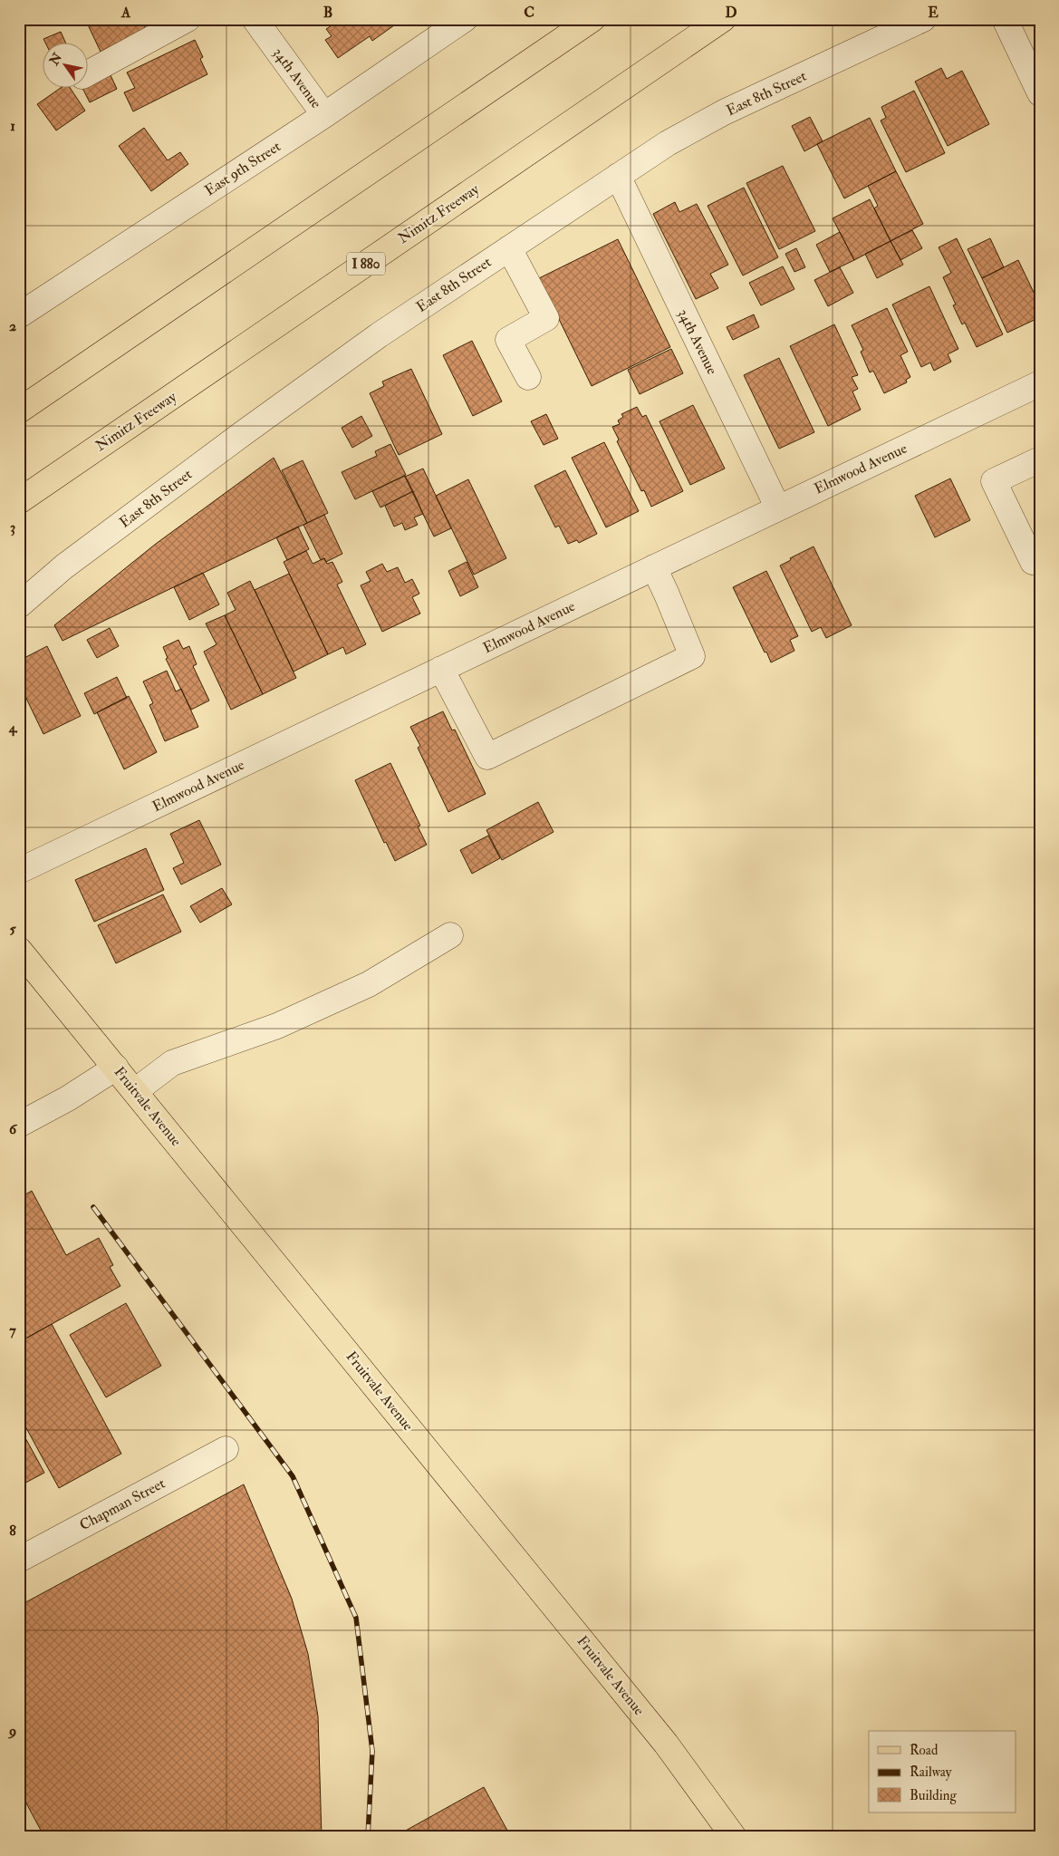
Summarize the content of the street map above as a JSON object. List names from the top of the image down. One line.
{"streets":{"main road":["Nimitz Freeway","I 880","Fruitvale Avenue"],"street":["34th Avenue","East 8th Street","East 9th Street","Elmwood Avenue","Chapman Street"]},"crossings":[["34th Avenue","East 8th Street"],["34th Avenue","East 9th Street"],["34th Avenue","Elmwood Avenue"]],"legend":["Road","Railway","Building"],"north":"top left","grid":{"columns":["A","B","C","D","E"],"rows":["1","2","3","4","5","6","7","8","9"]}}
